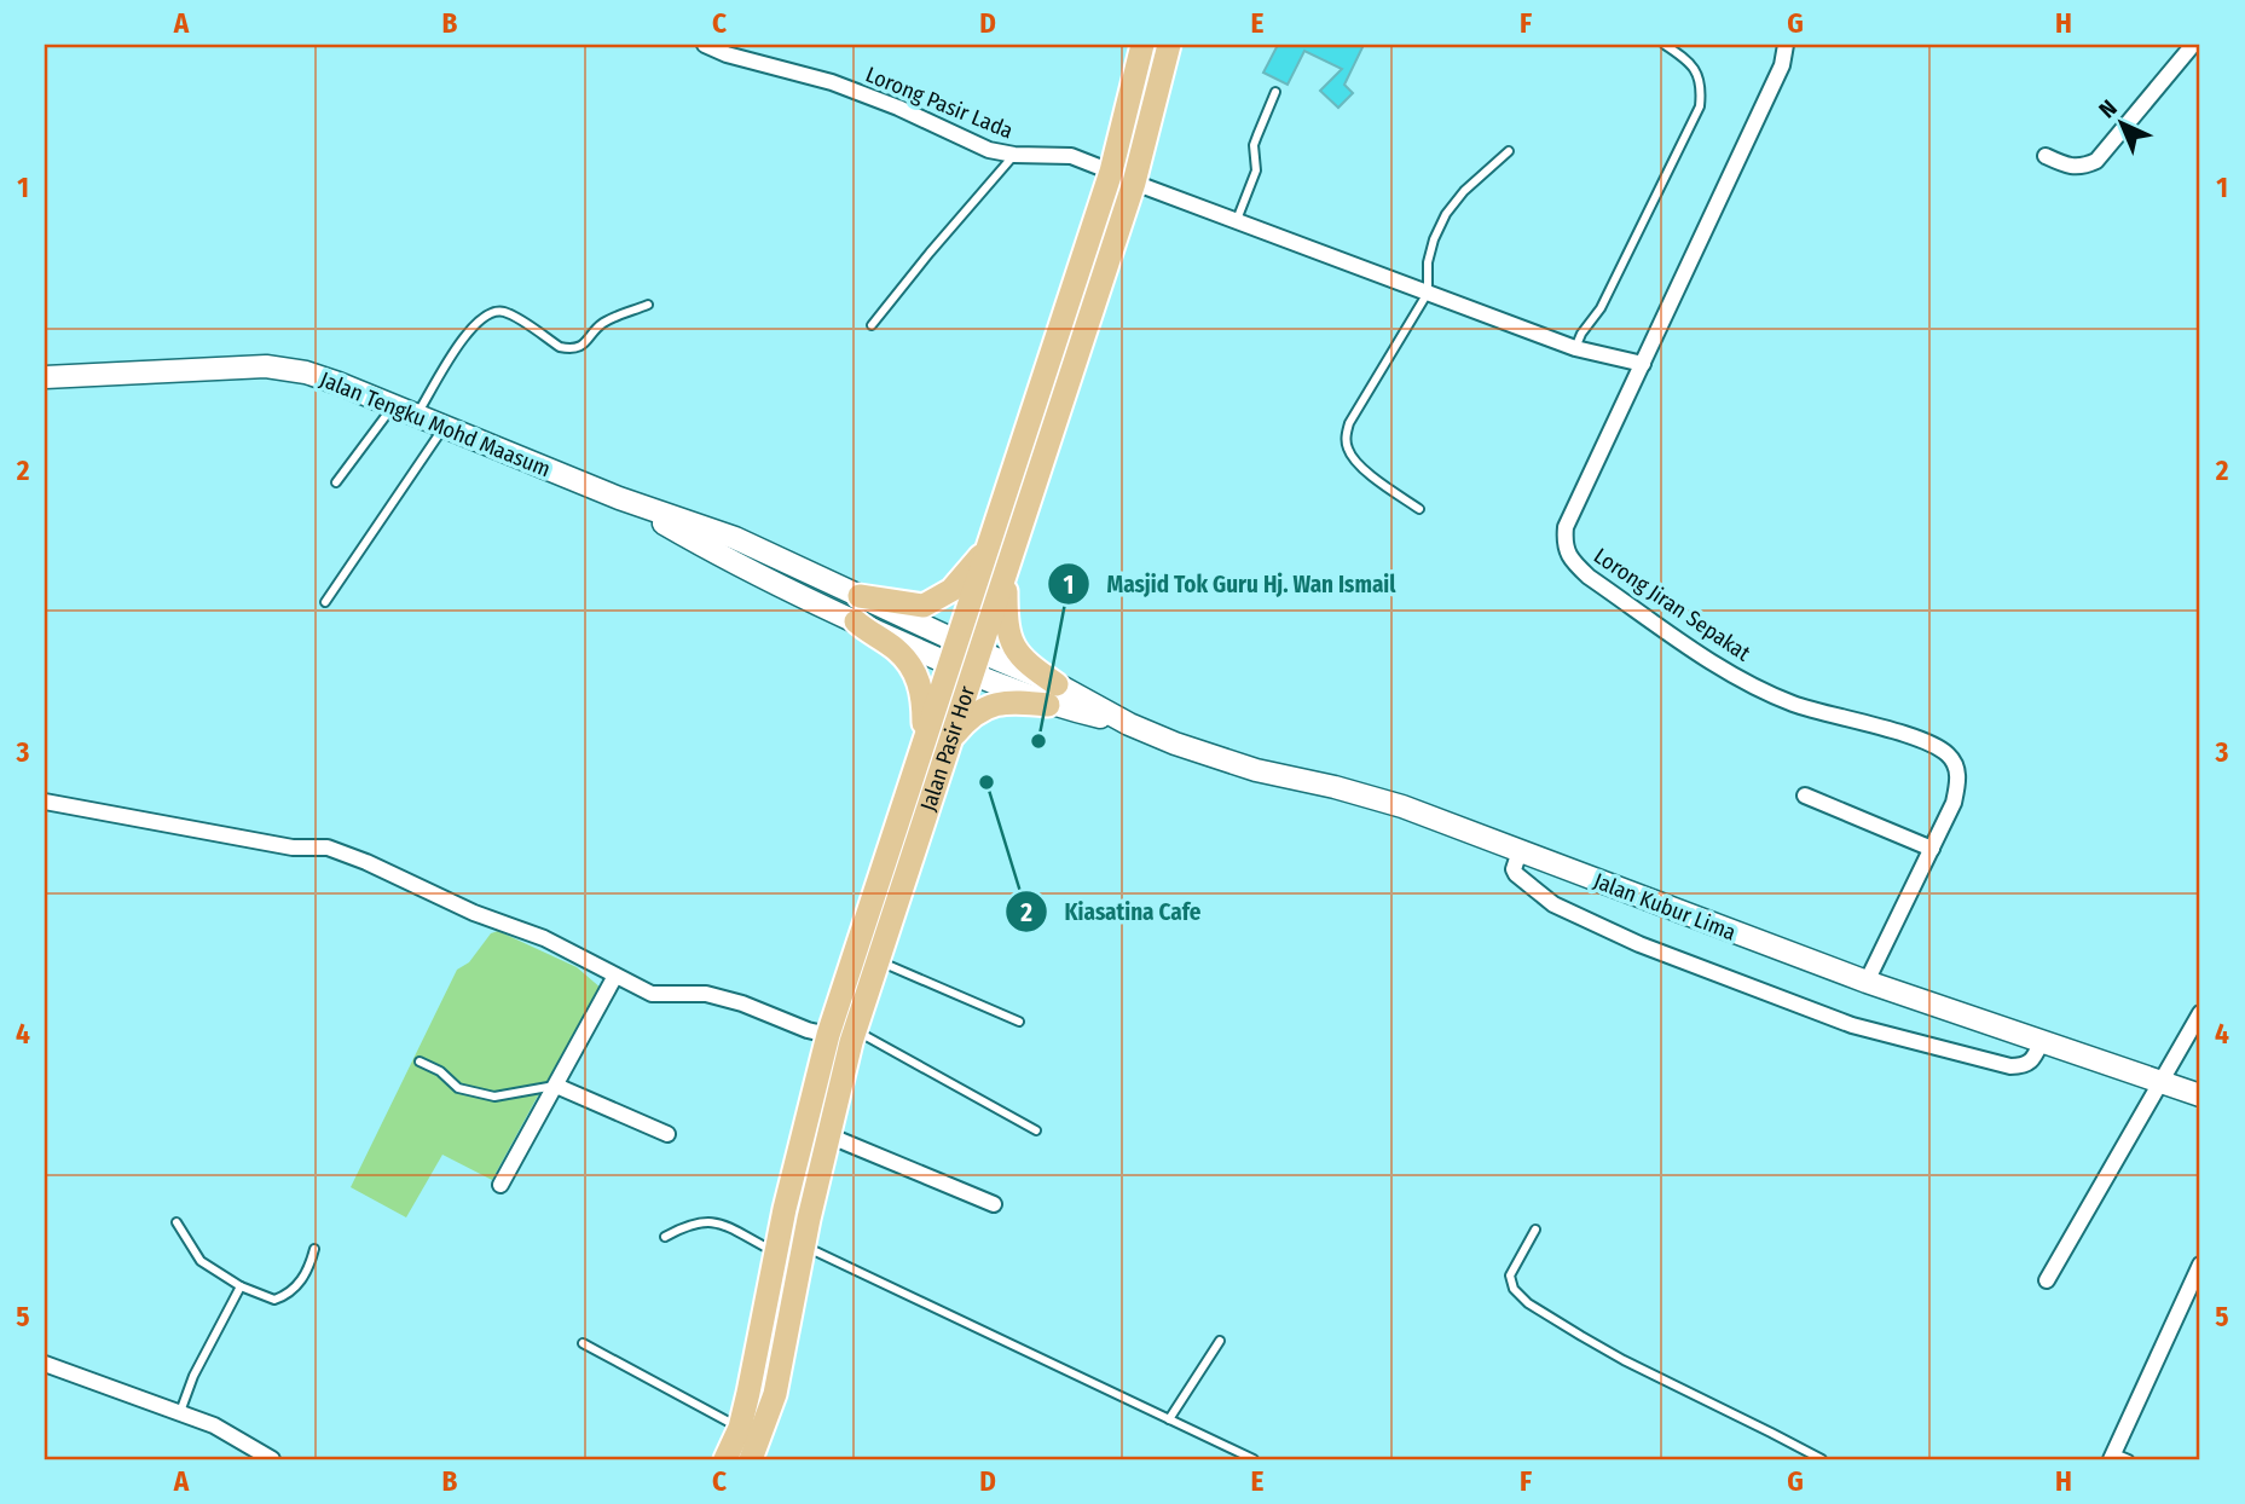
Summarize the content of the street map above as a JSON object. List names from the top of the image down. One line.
{"streets":{"main road":["Jalan Tengku Mohd Maasum","Jalan Pasir Hor","Jalan Kubur Lima"],"street":["Lorong Pasir Lada","Lorong Jiran Sepakat"]},"crossings":[["Lorong Pasir Lada","Jalan Pasir Hor"],["Jalan Tengku Mohd Maasum","Jalan Pasir Hor"],["Jalan Tengku Mohd Maasum","Jalan Kubur Lima"],["Lorong Jiran Sepakat","Jalan Kubur Lima"],["Jalan Pasir Hor","Jalan Kubur Lima"]],"places":["Masjid Tok Guru Hj. Wan Ismail","Kiasatina Cafe"],"north":"top left","grid":{"columns":["A","B","C","D","E","F","G","H"],"rows":["1","2","3","4","5"]}}
